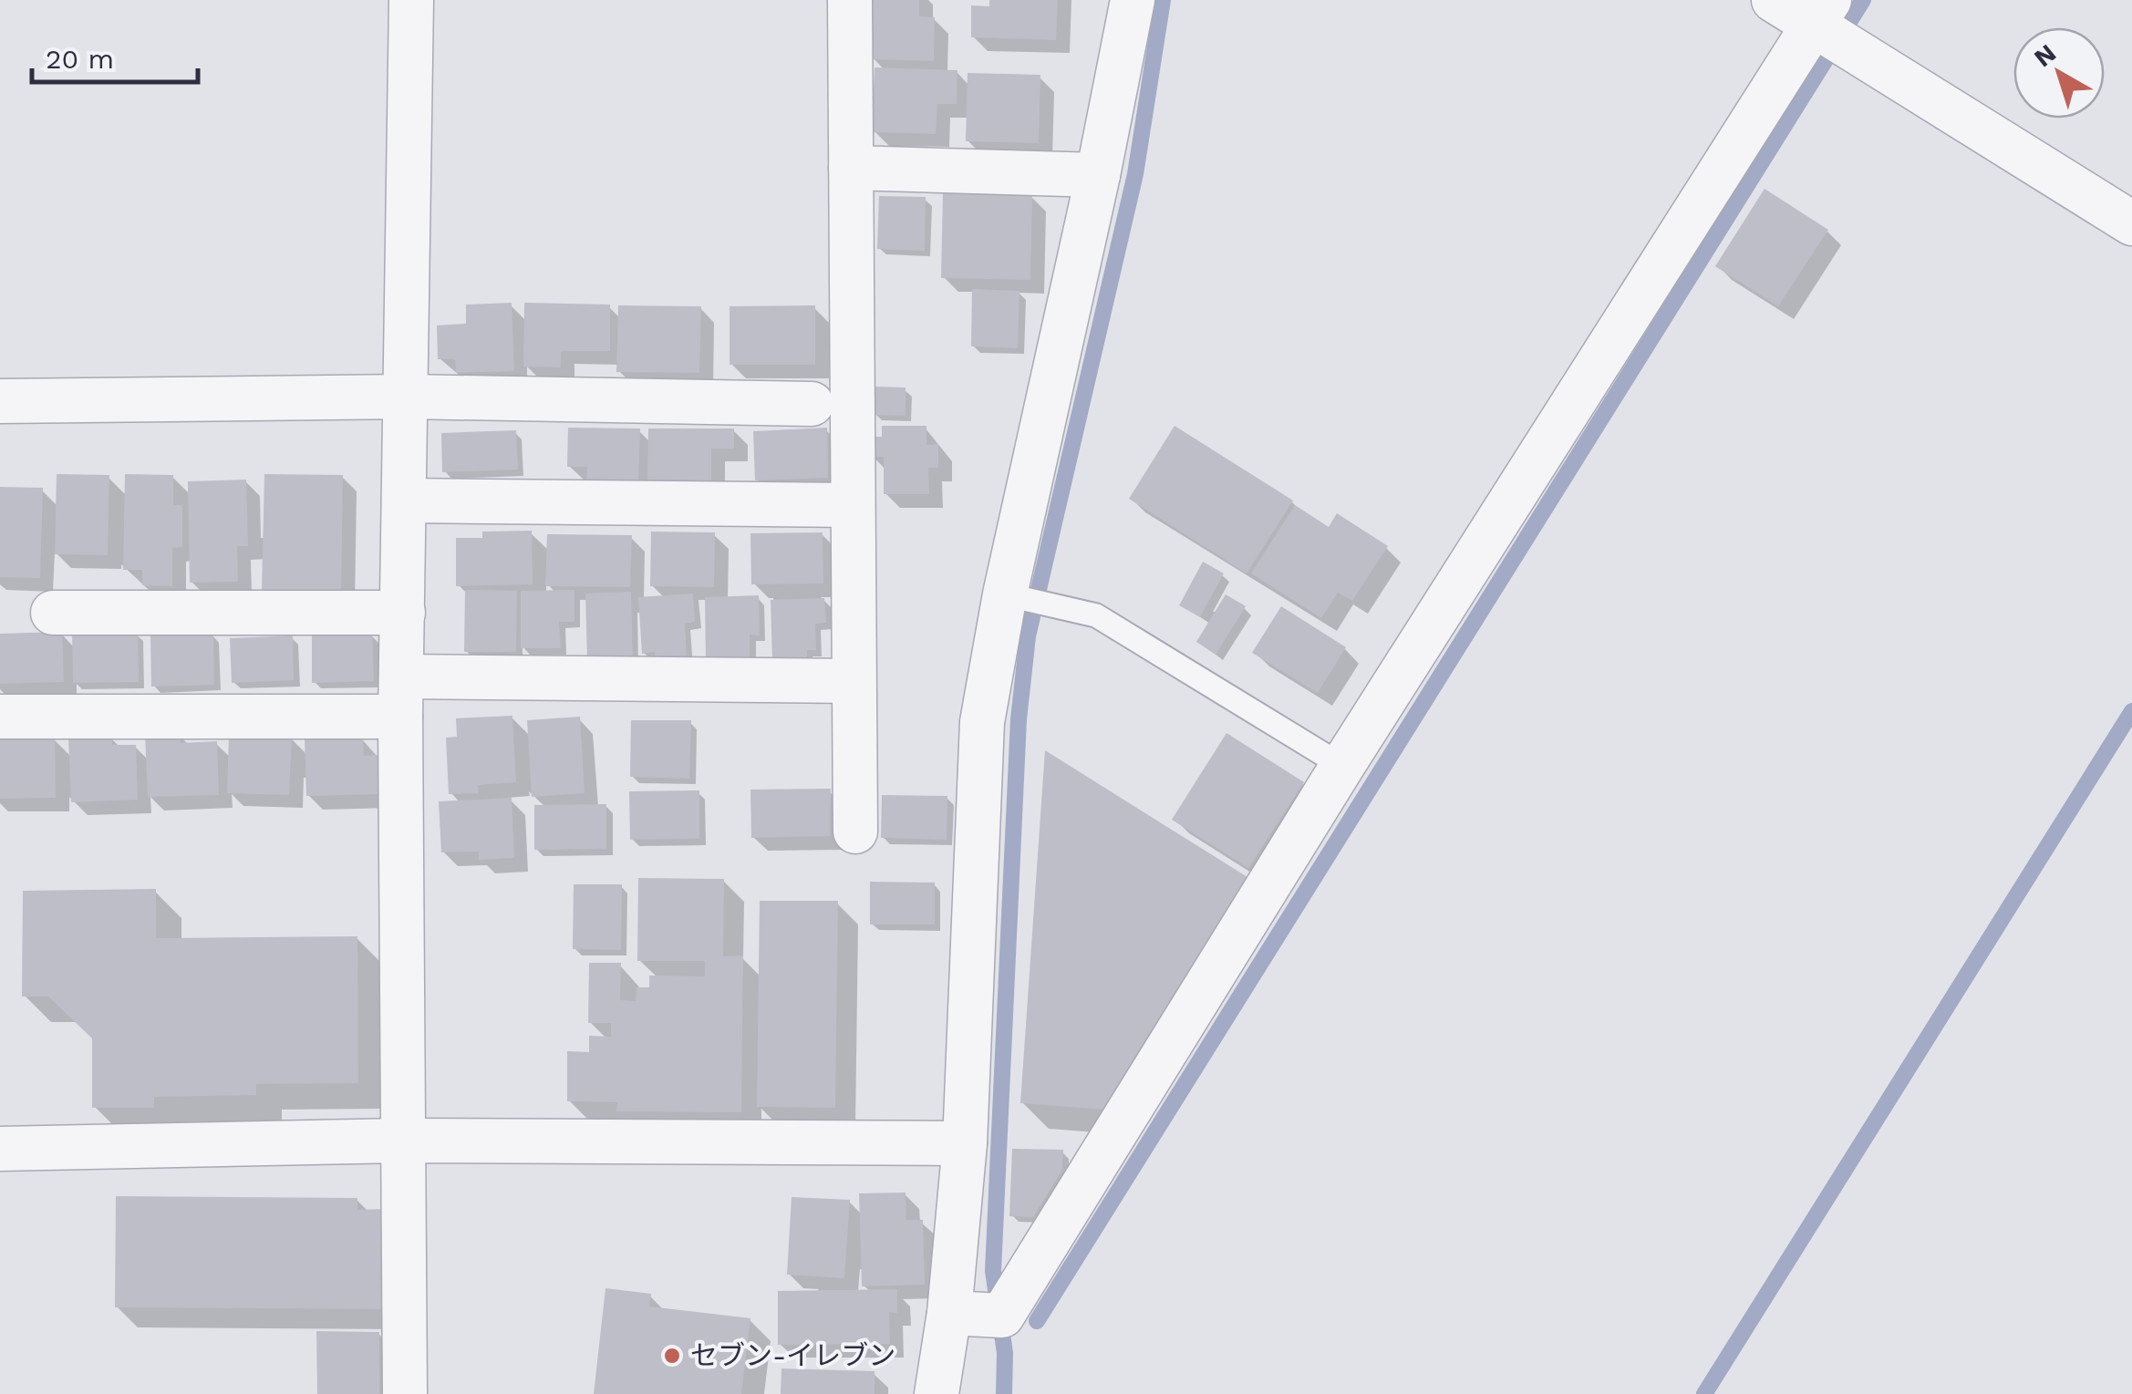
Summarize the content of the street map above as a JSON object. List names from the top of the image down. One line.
{"places":["セブン-イレブン"],"scale_bar":"20 m","north":"top left"}
